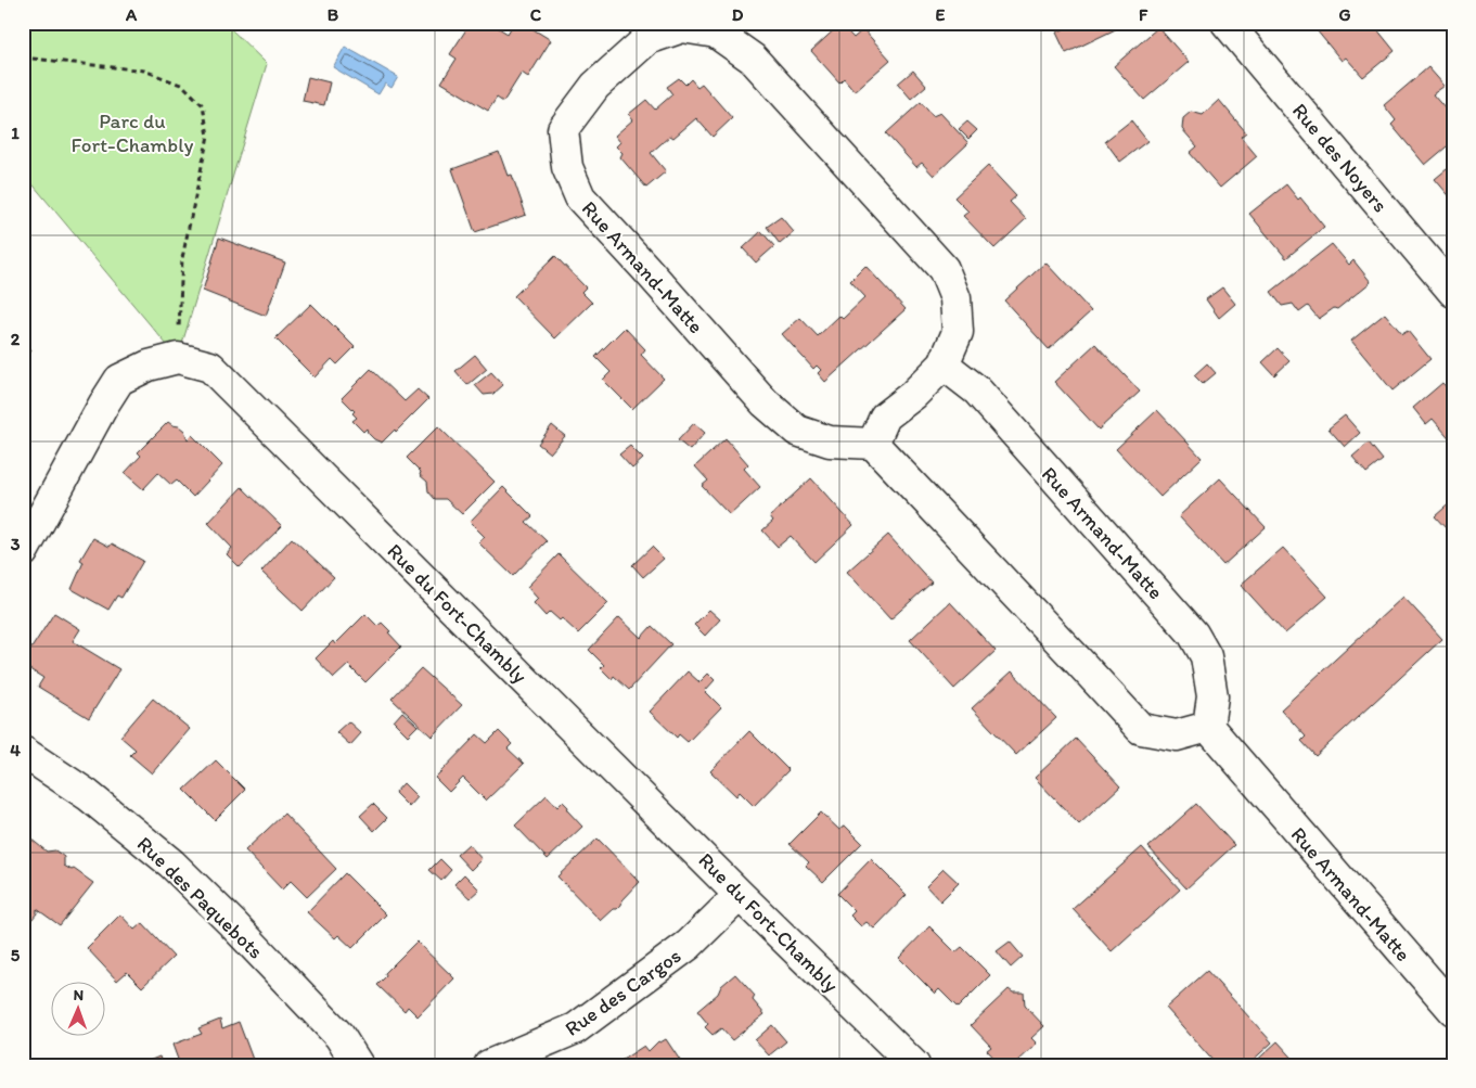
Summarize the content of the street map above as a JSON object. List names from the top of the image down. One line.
{"streets":{"street":["Rue des Noyers","Rue Armand-Matte","Rue du Fort-Chambly","Rue des Paquebots","Rue des Cargos"]},"crossings":[["Rue du Fort-Chambly","Rue des Cargos"]],"parks":["Parc du Fort-Chambly"],"north":"top","grid":{"columns":["A","B","C","D","E","F","G"],"rows":["1","2","3","4","5"]}}
